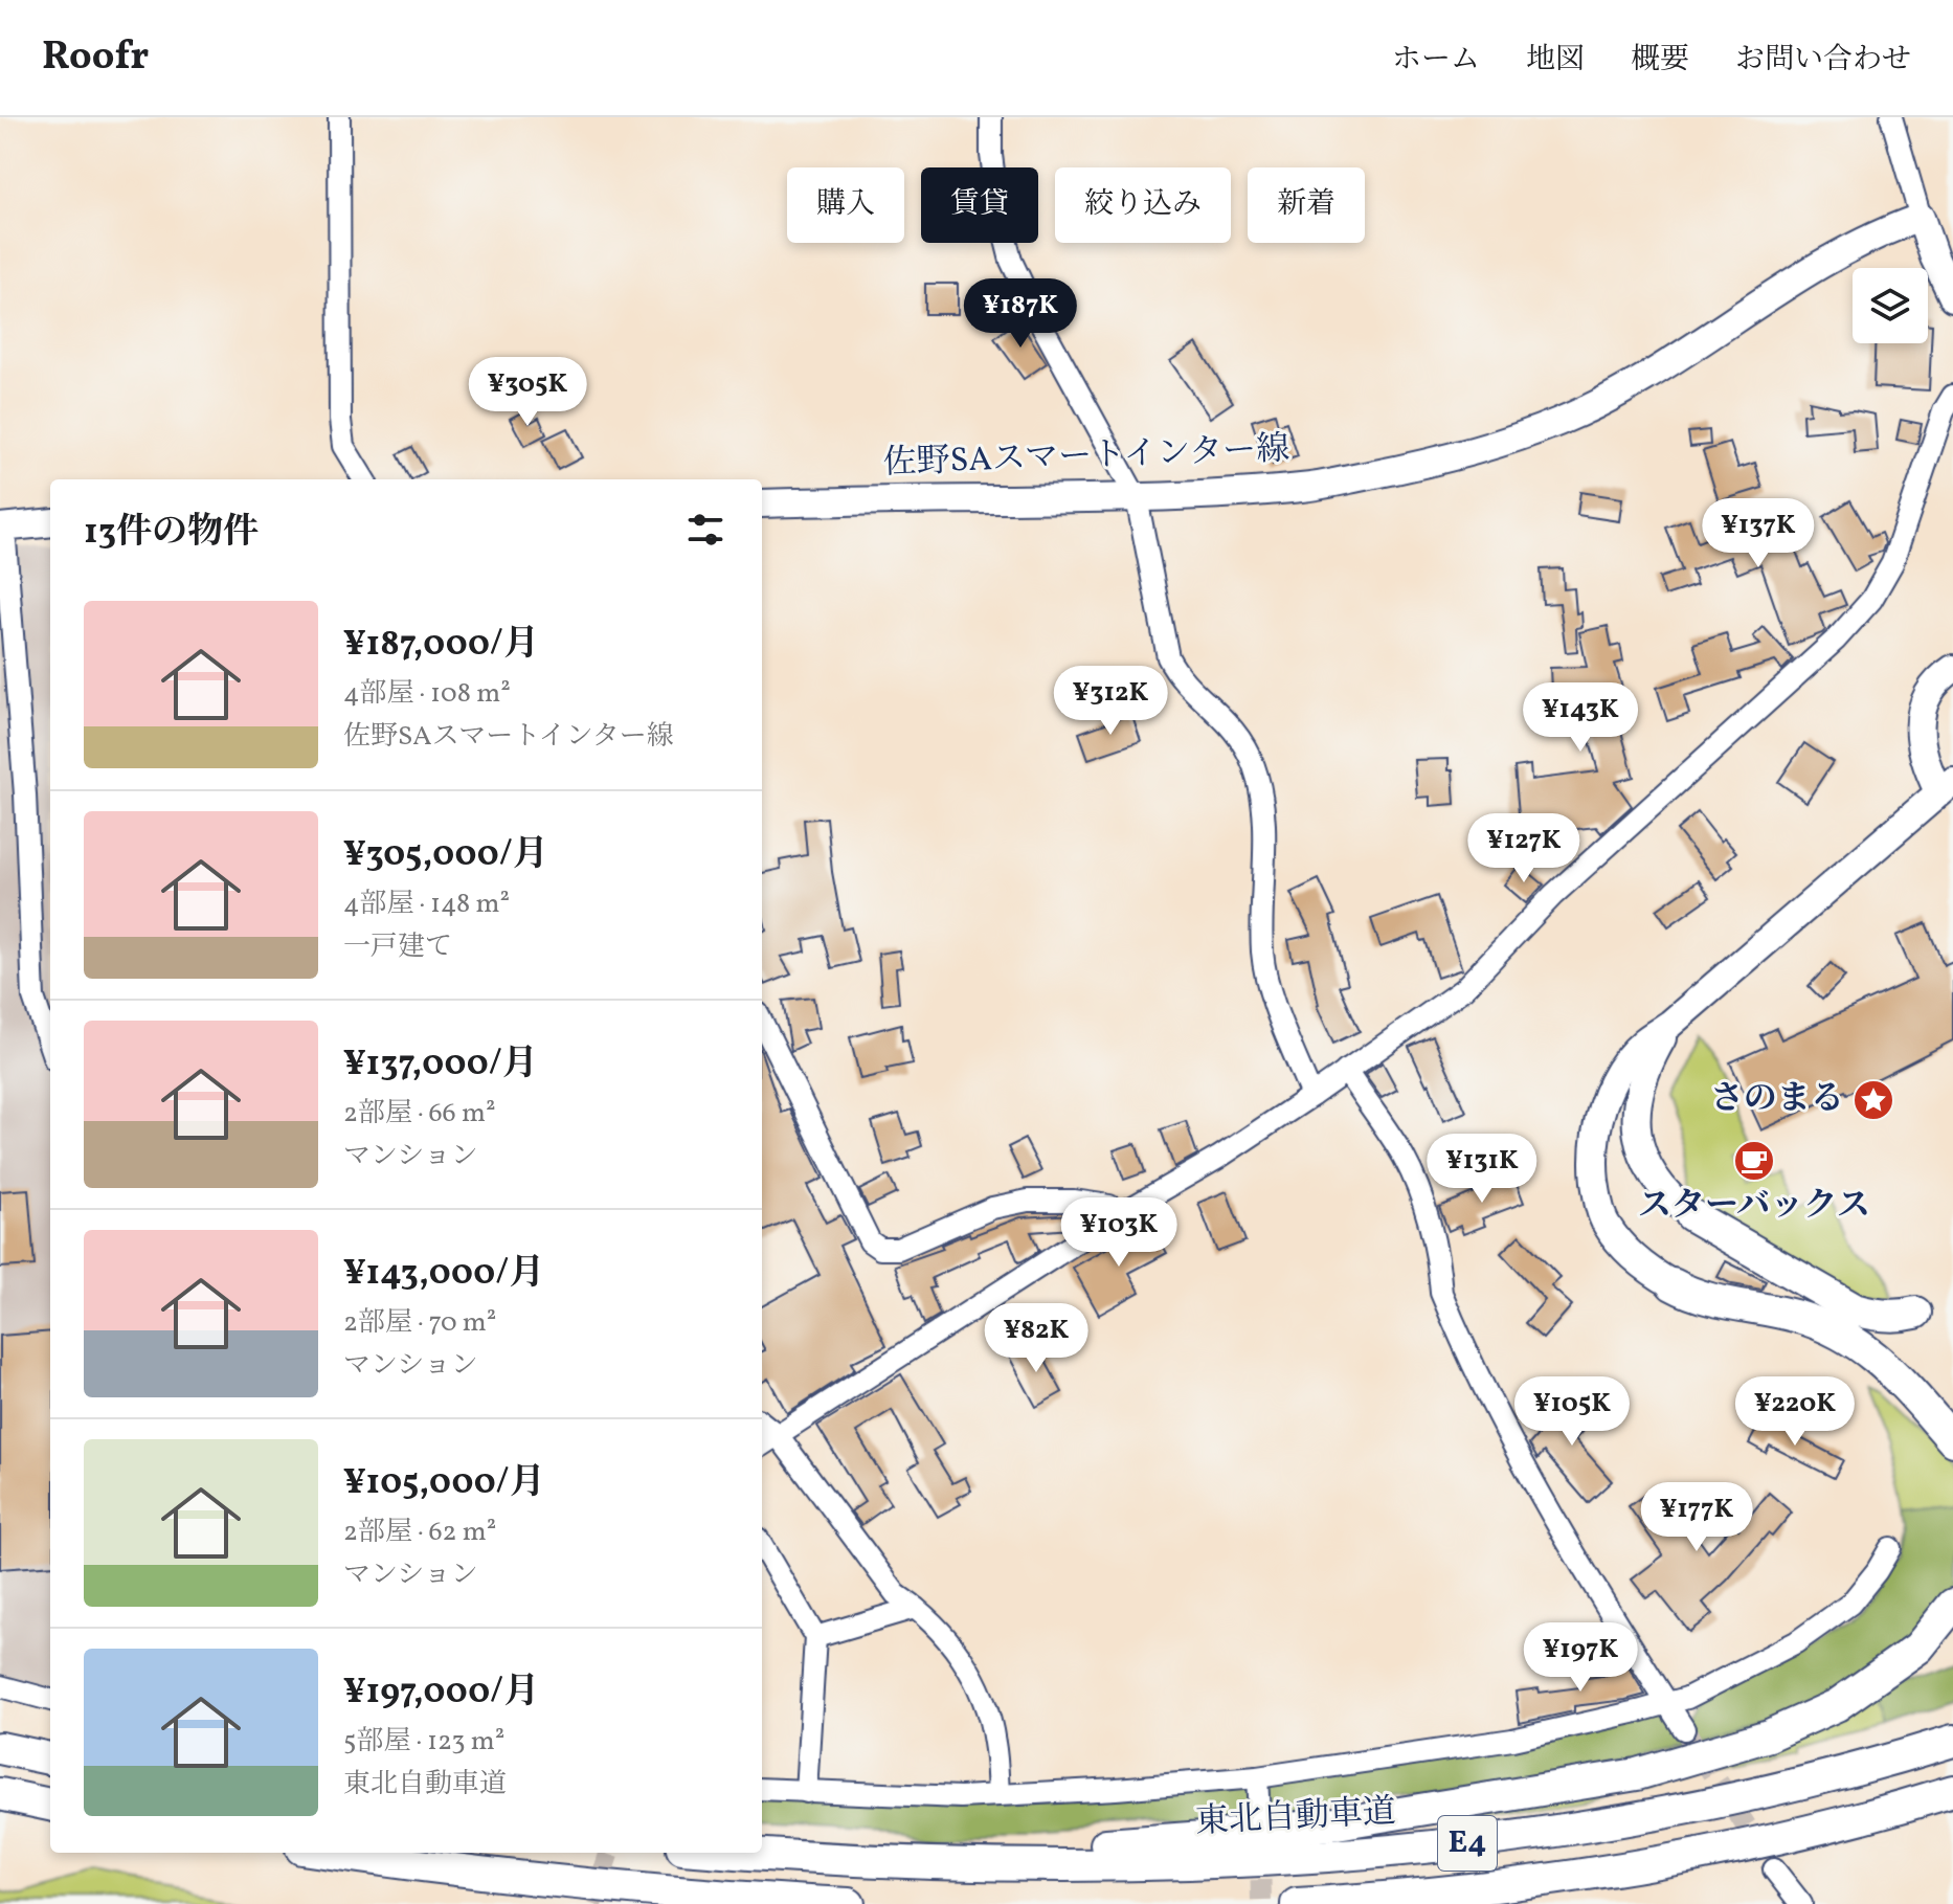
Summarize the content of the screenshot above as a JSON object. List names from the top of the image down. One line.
{"streets":{"highway":["東北自動車道","E4"],"main road":["佐野SAスマートインター線"]},"places":{"place":["さのまる"],"cafe":["スターバックス"]},"page":{"header":"Roofr","nav":["ホーム","地図","概要","お問い合わせ"],"chip":["購入","賃貸","絞り込み","新着"],"price":["¥187K","¥305K","¥137K","¥312K","¥143K","¥127K","¥131K","¥103K","¥82K","¥105K","¥220K","¥177K","¥197K"],"heading":"13件の物件","list":[{"name":"¥187,000/月","note":"4部屋 · 108 m² · 佐野SAスマートインター線"},{"name":"¥305,000/月","note":"4部屋 · 148 m² · 一戸建て"},{"name":"¥137,000/月","note":"2部屋 · 66 m² · マンション"},{"name":"¥143,000/月","note":"2部屋 · 70 m² · マンション"},{"name":"¥105,000/月","note":"2部屋 · 62 m² · マンション"},{"name":"¥197,000/月","note":"5部屋 · 123 m² · 東北自動車道"}]}}
